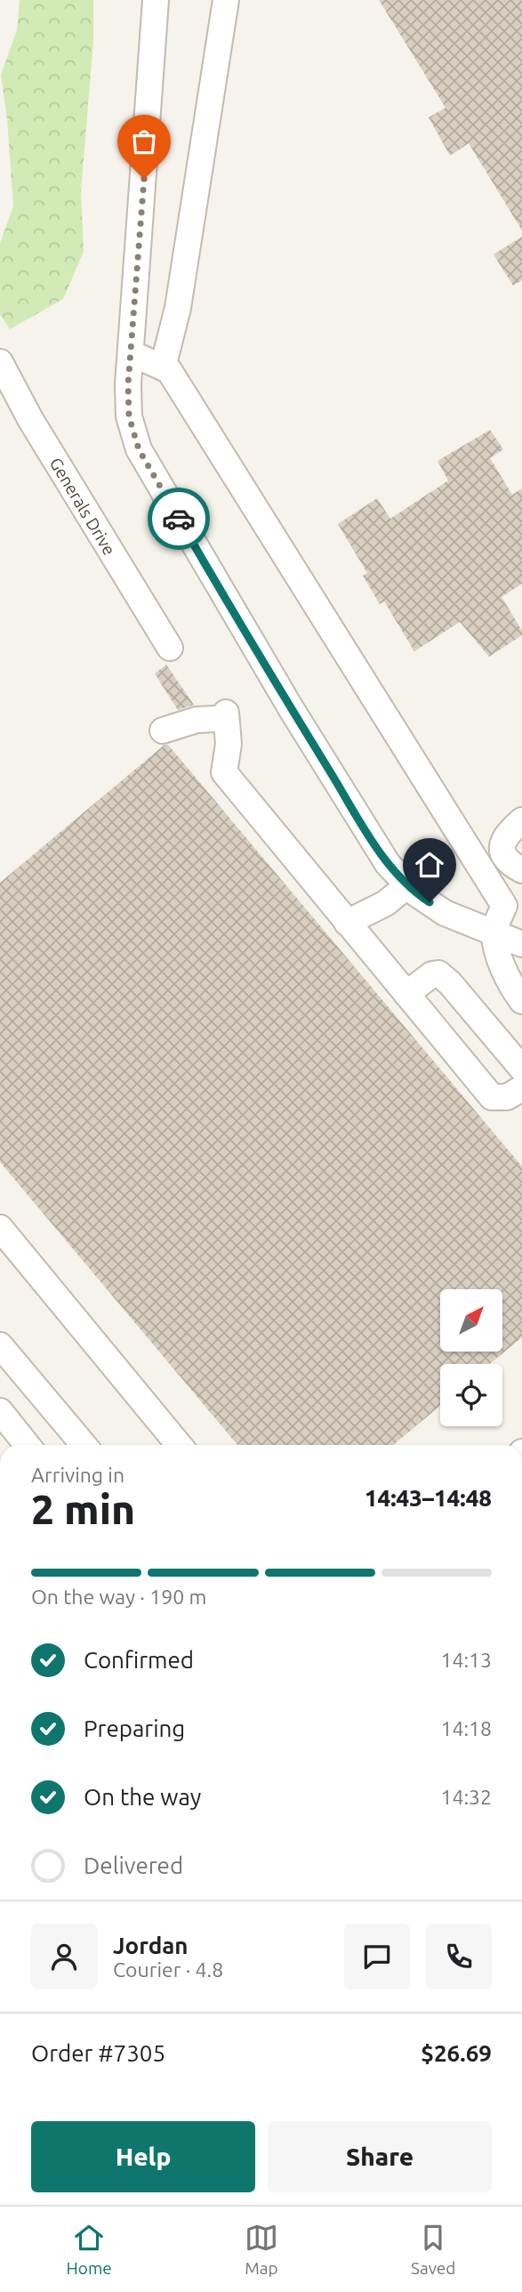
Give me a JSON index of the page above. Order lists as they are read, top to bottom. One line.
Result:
{"streets":{"street":["Generals Drive"]},"north":"top right","page":{"heading":["2 min","Arriving in","14:43–14:48"],"panel":["Jordan","Courier · 4.8","Order #7305","$26.69"],"bar":"On the way · 190 m","list":[["Confirmed","14:13"],["Preparing","14:18"],["On the way","14:32"],"Delivered"],"buttons":["Help","Share"],"tabs":["Home","Map","Saved"]}}
